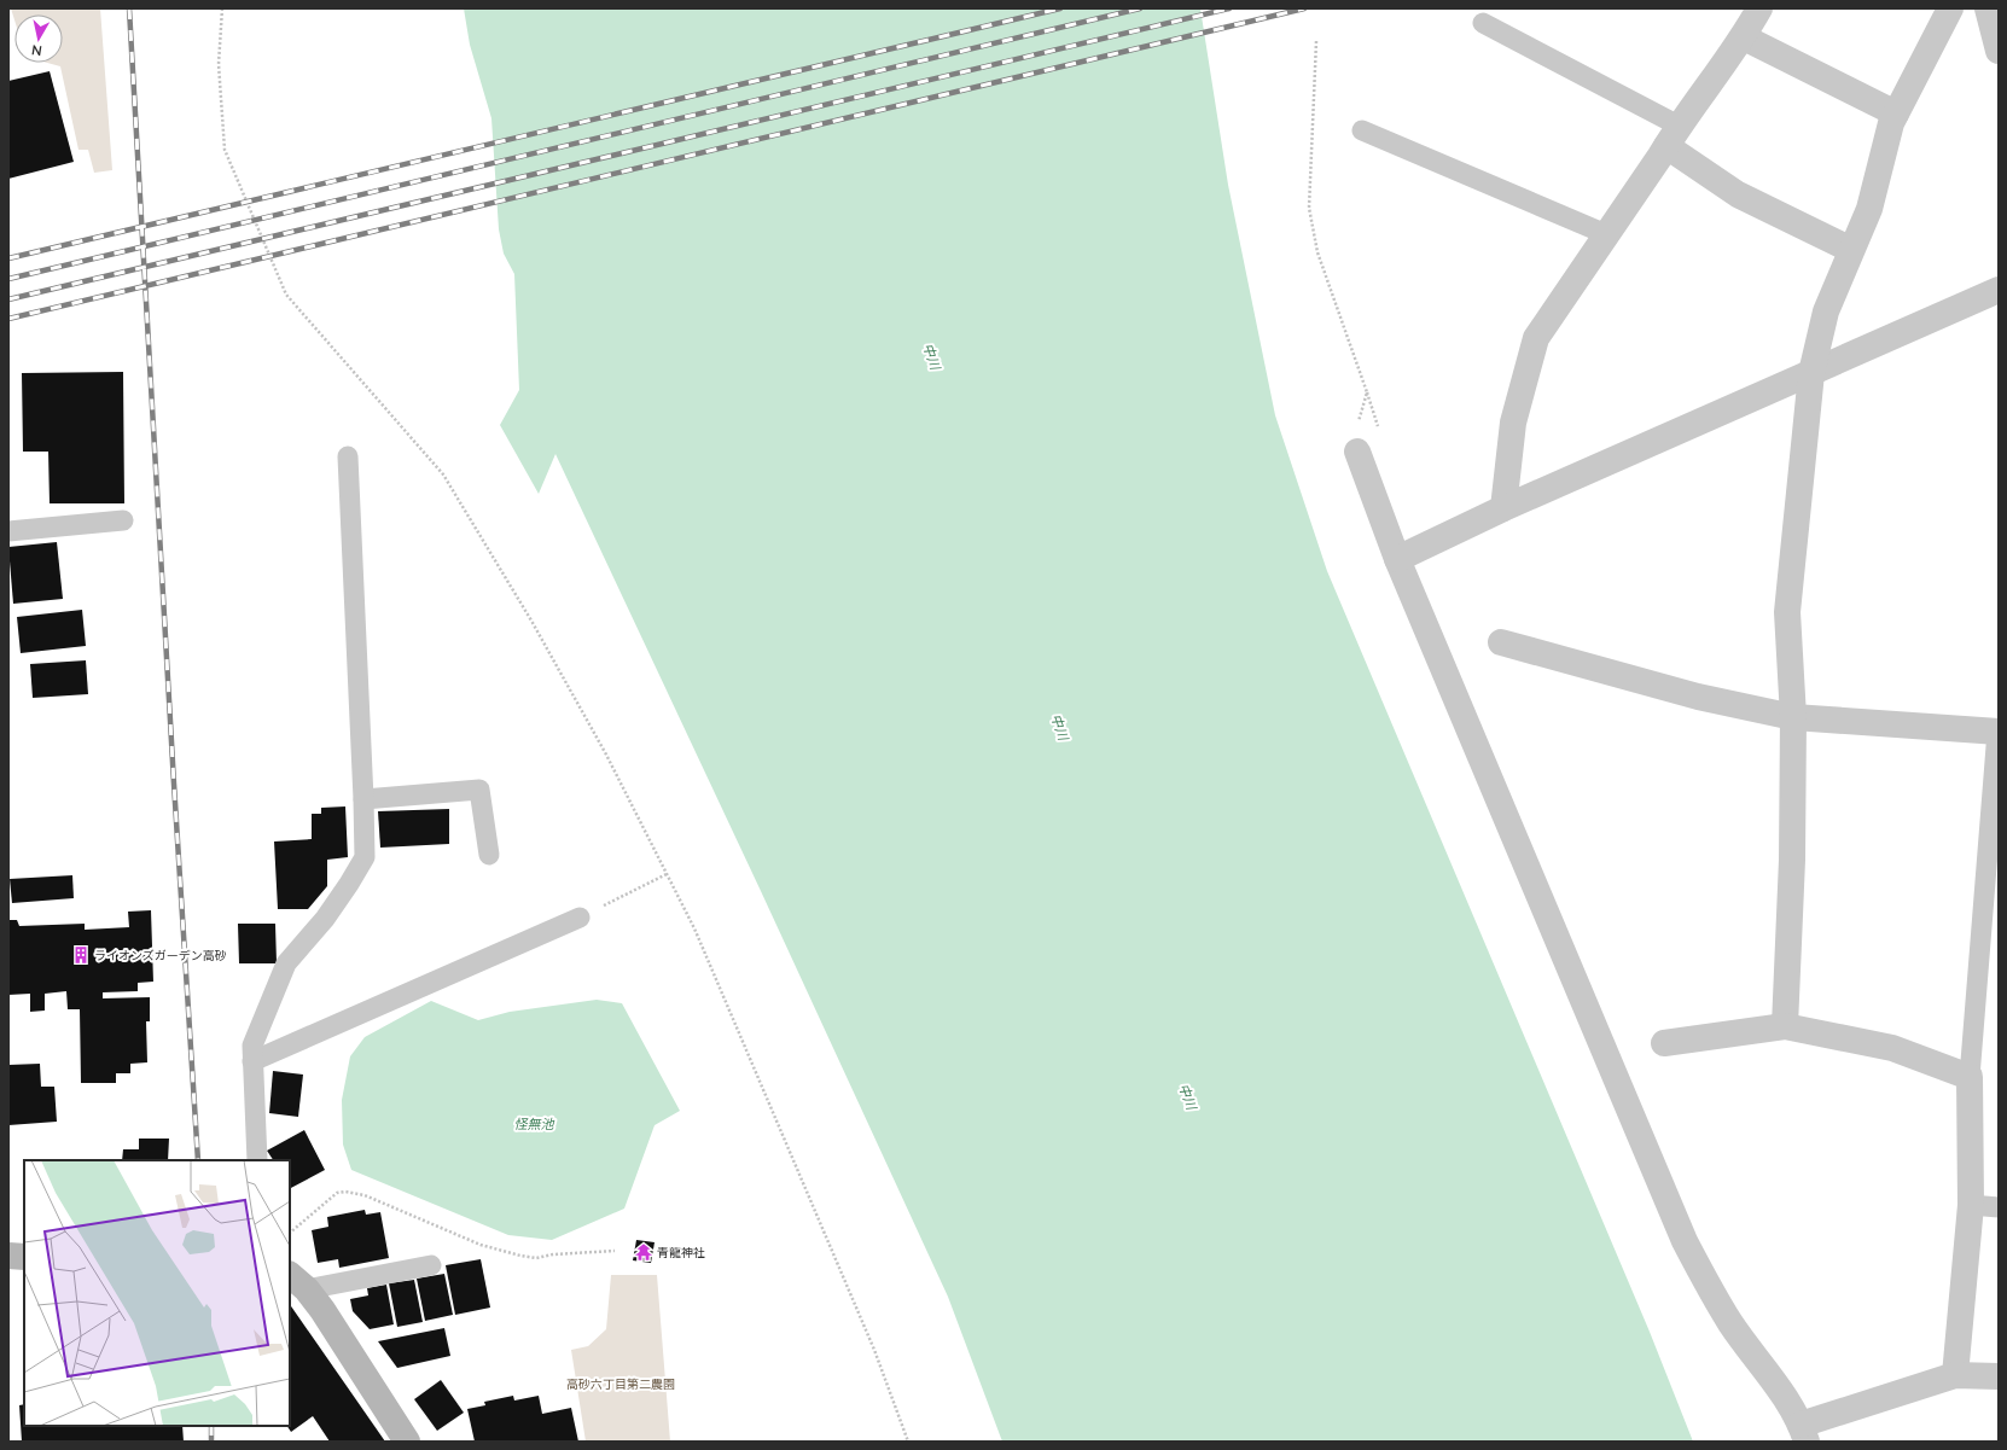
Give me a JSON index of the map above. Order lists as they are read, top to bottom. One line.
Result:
{"water":["中川","怪無池"],"parks":["高砂六丁目第二農園"],"places":{"building":["ライオンズガーデン高砂"],"temple":["青龍神社"]},"north":"bottom"}
